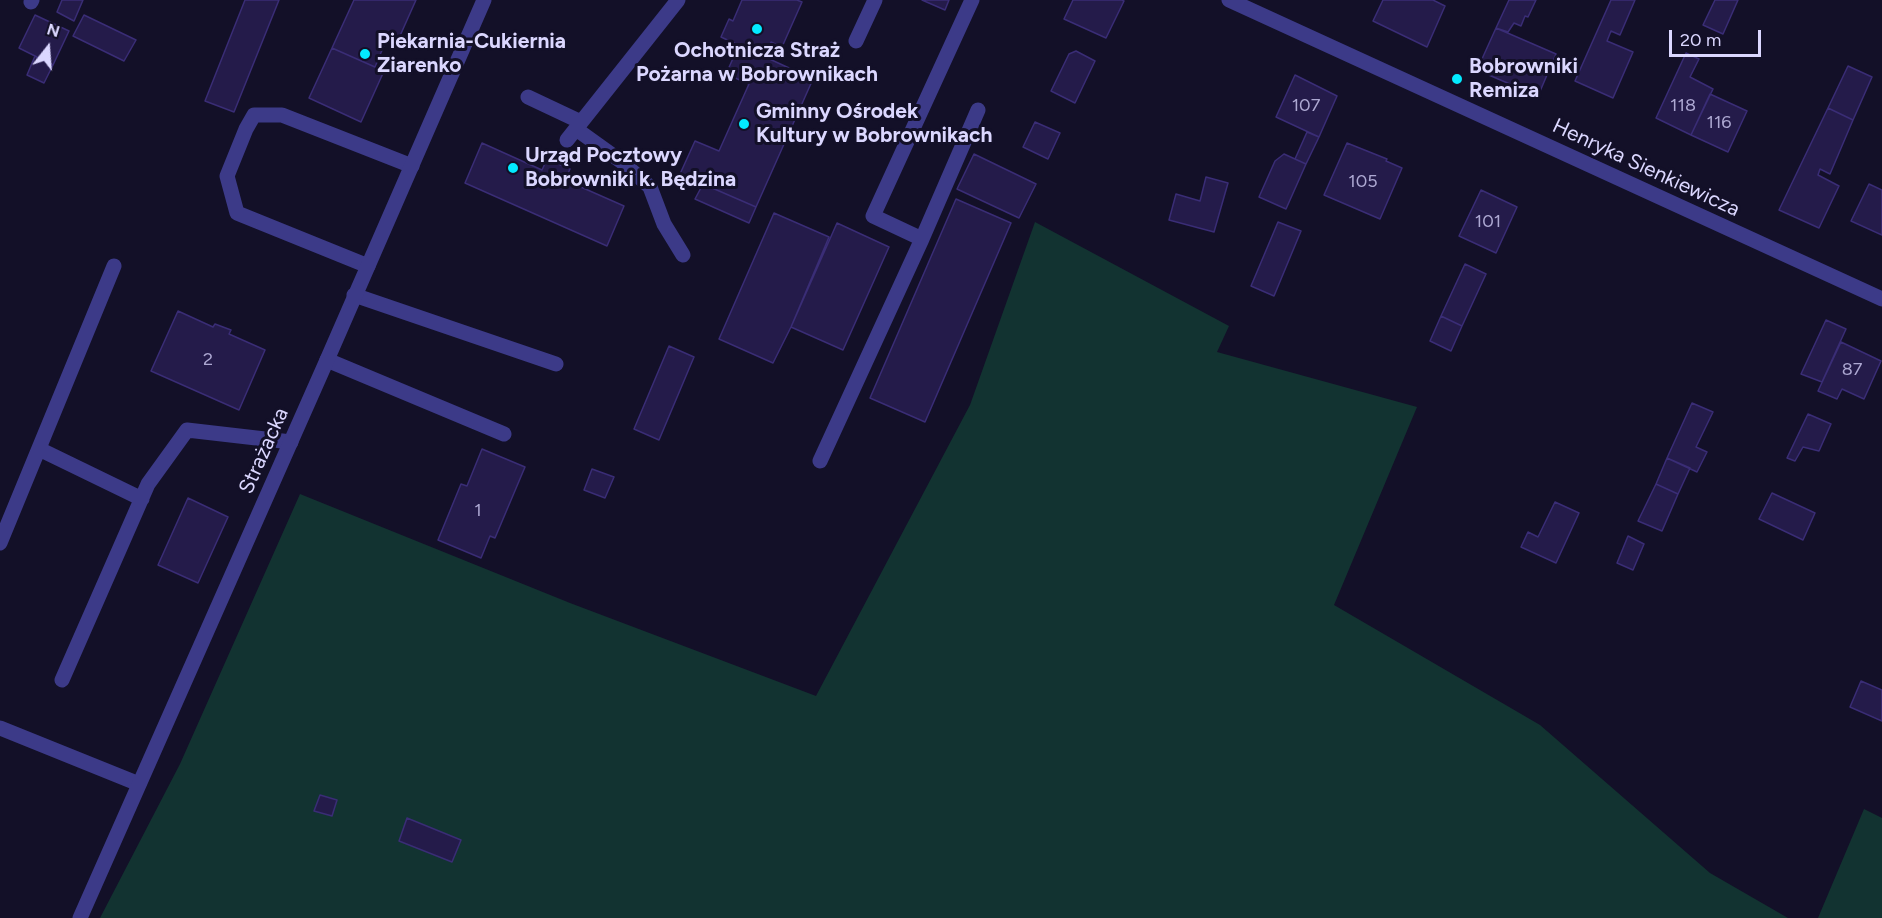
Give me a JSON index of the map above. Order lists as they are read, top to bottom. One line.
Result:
{"streets":{"street":["Henryka Sienkiewicza","Strażacka"]},"places":["Ochotnicza Straż Pożarna w Bobrownikach","Piekarnia-Cukiernia Ziarenko","Bobrowniki Remiza","Gminny Ośrodek Kultury w Bobrownikach","Urząd Pocztowy Bobrowniki k. Będzina"],"house_numbers":["107","118","116","105","101","2","87","1"],"scale_bar":"20 m","north":"top"}
